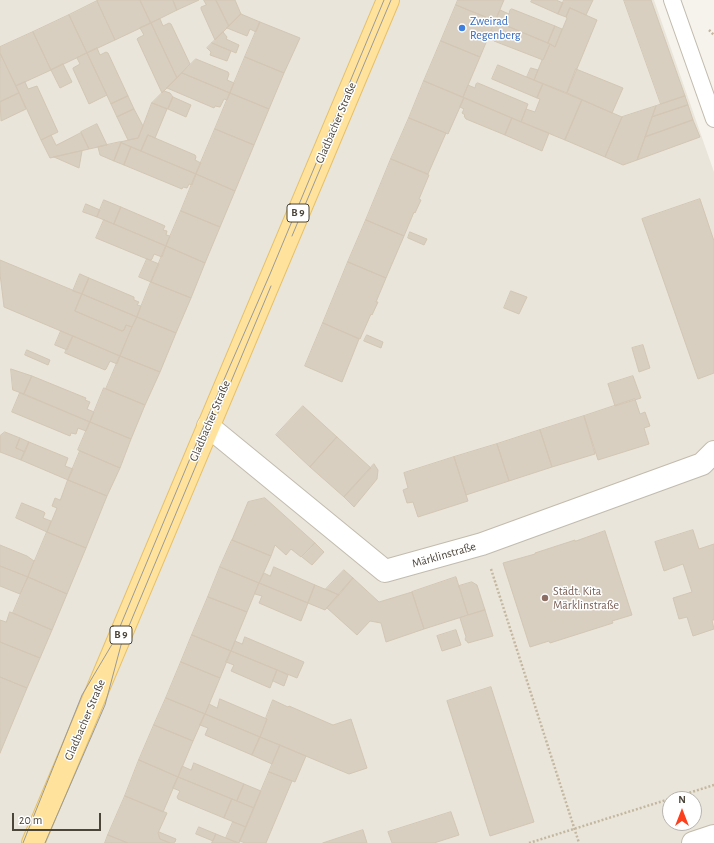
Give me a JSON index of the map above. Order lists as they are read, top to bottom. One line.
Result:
{"streets":{"main road":["Gladbacher Straße","B 9"],"street":["Märklinstraße"]},"crossings":[["Gladbacher Straße","Märklinstraße"]],"places":["Zweirad Regenberg","Städt. Kita Märklinstraße"],"scale_bar":"20 m","north":"top"}
